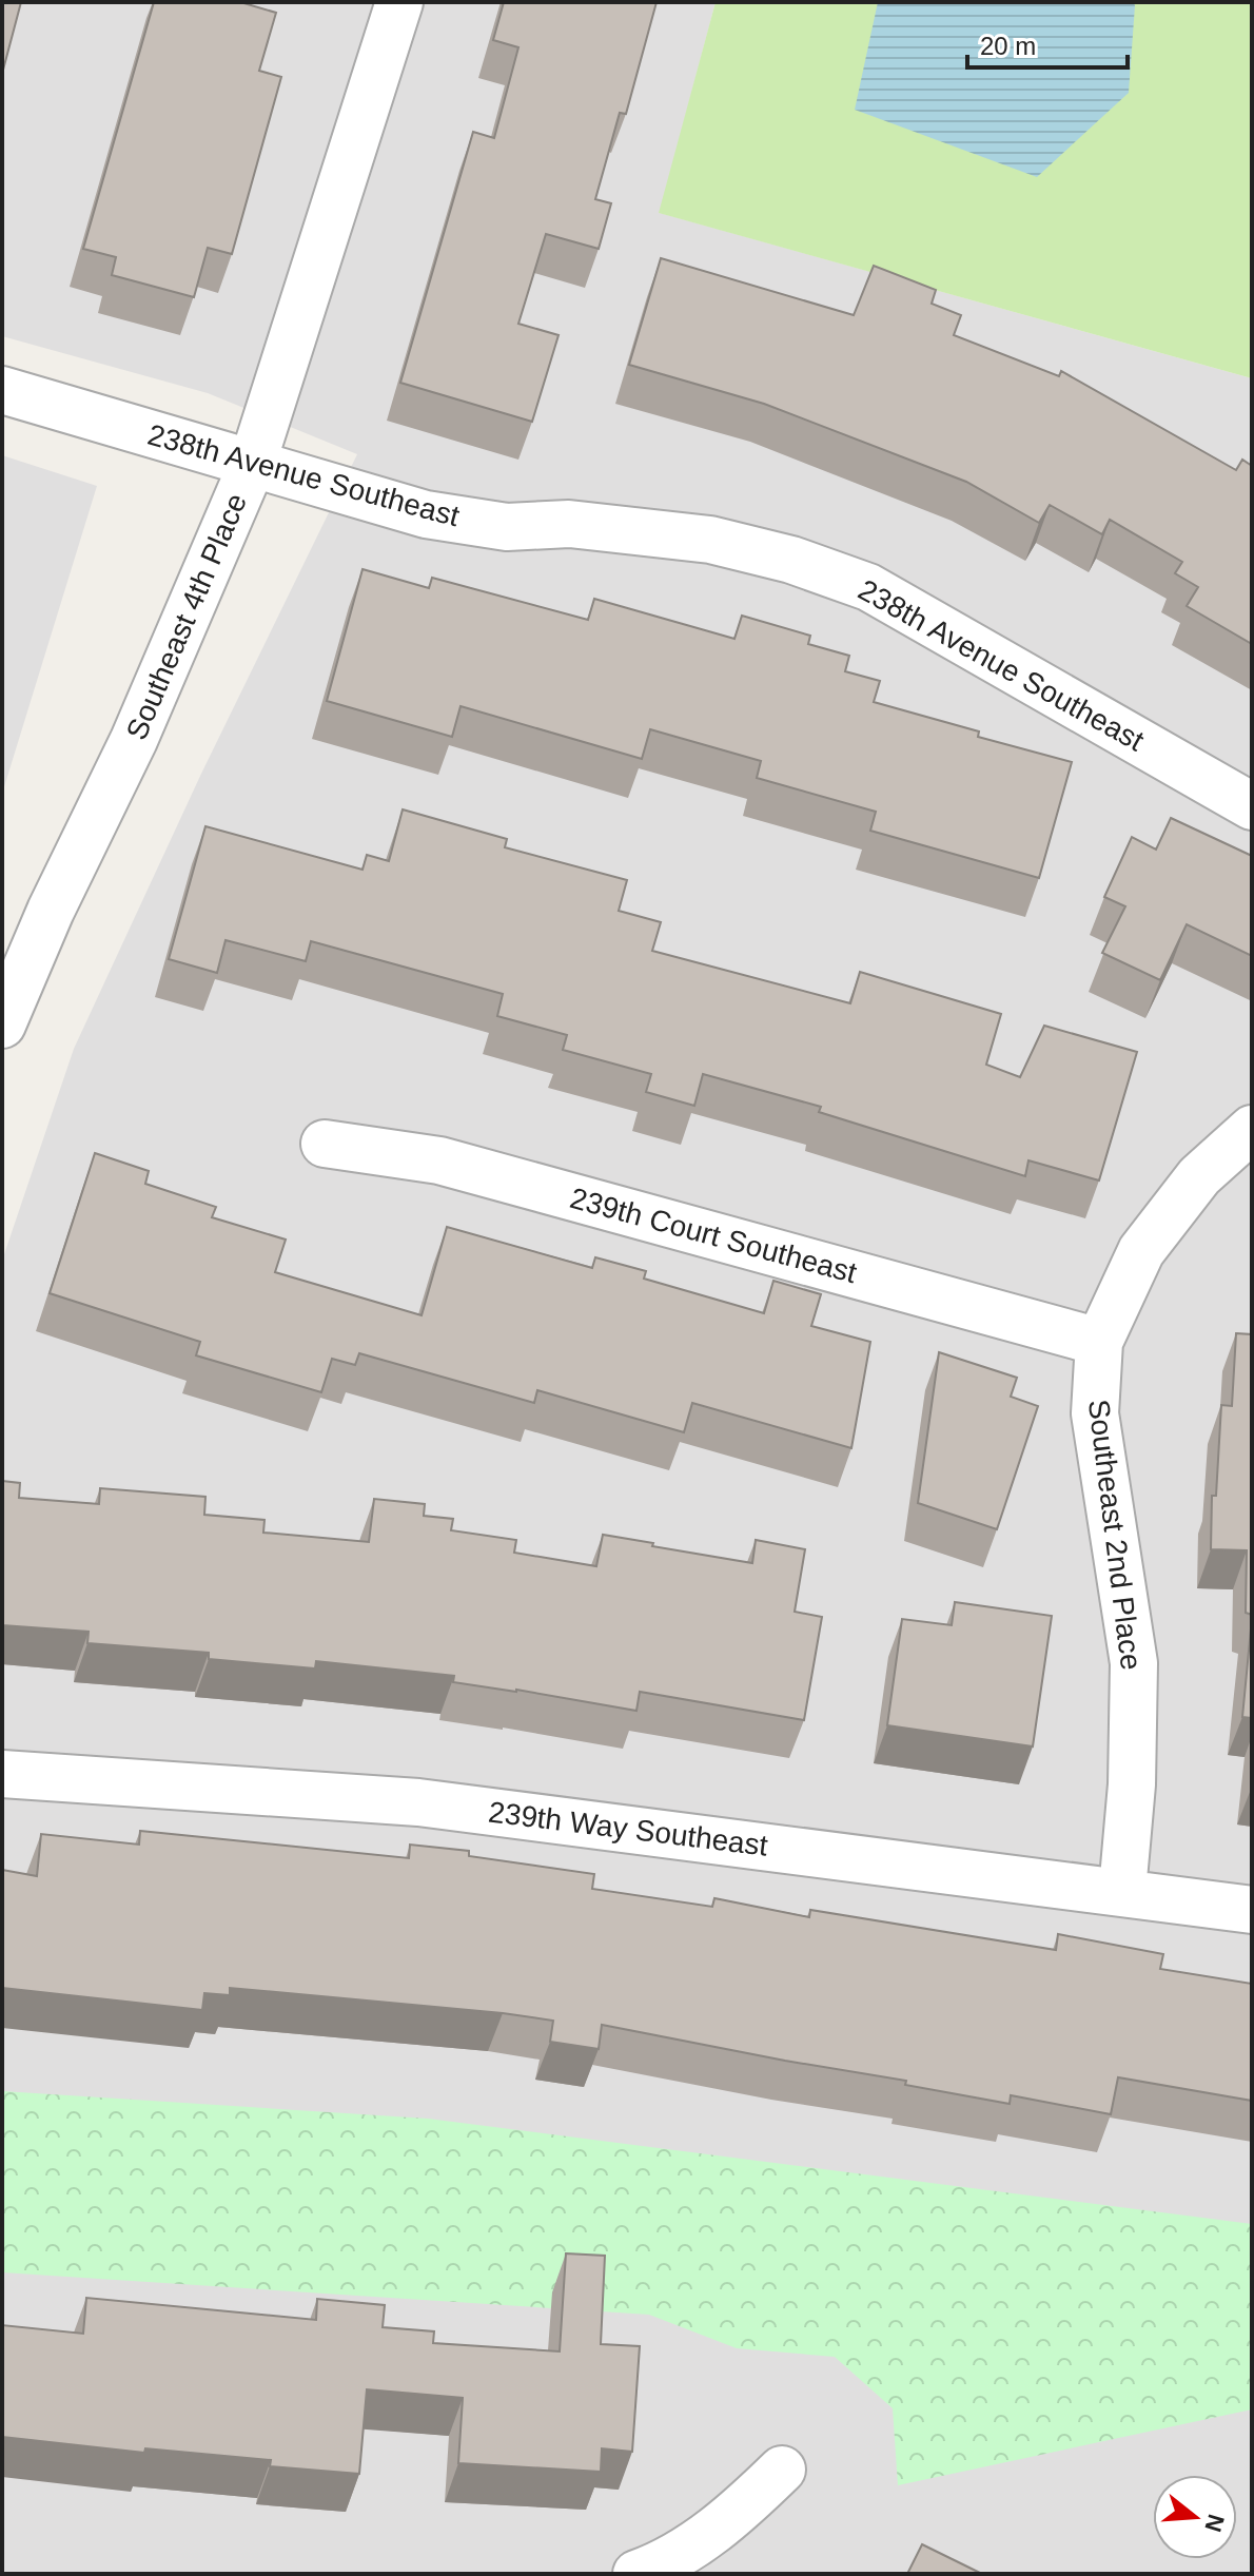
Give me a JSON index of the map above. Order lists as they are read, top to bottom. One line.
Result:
{"streets":{"street":["238th Avenue Southeast","Southeast 4th Place","239th Court Southeast","Southeast 2nd Place","239th Way Southeast"]},"crossings":[["238th Avenue Southeast","Southeast 4th Place"],["239th Court Southeast","Southeast 2nd Place"],["Southeast 2nd Place","239th Way Southeast"]],"scale_bar":"20 m","north":"right"}
